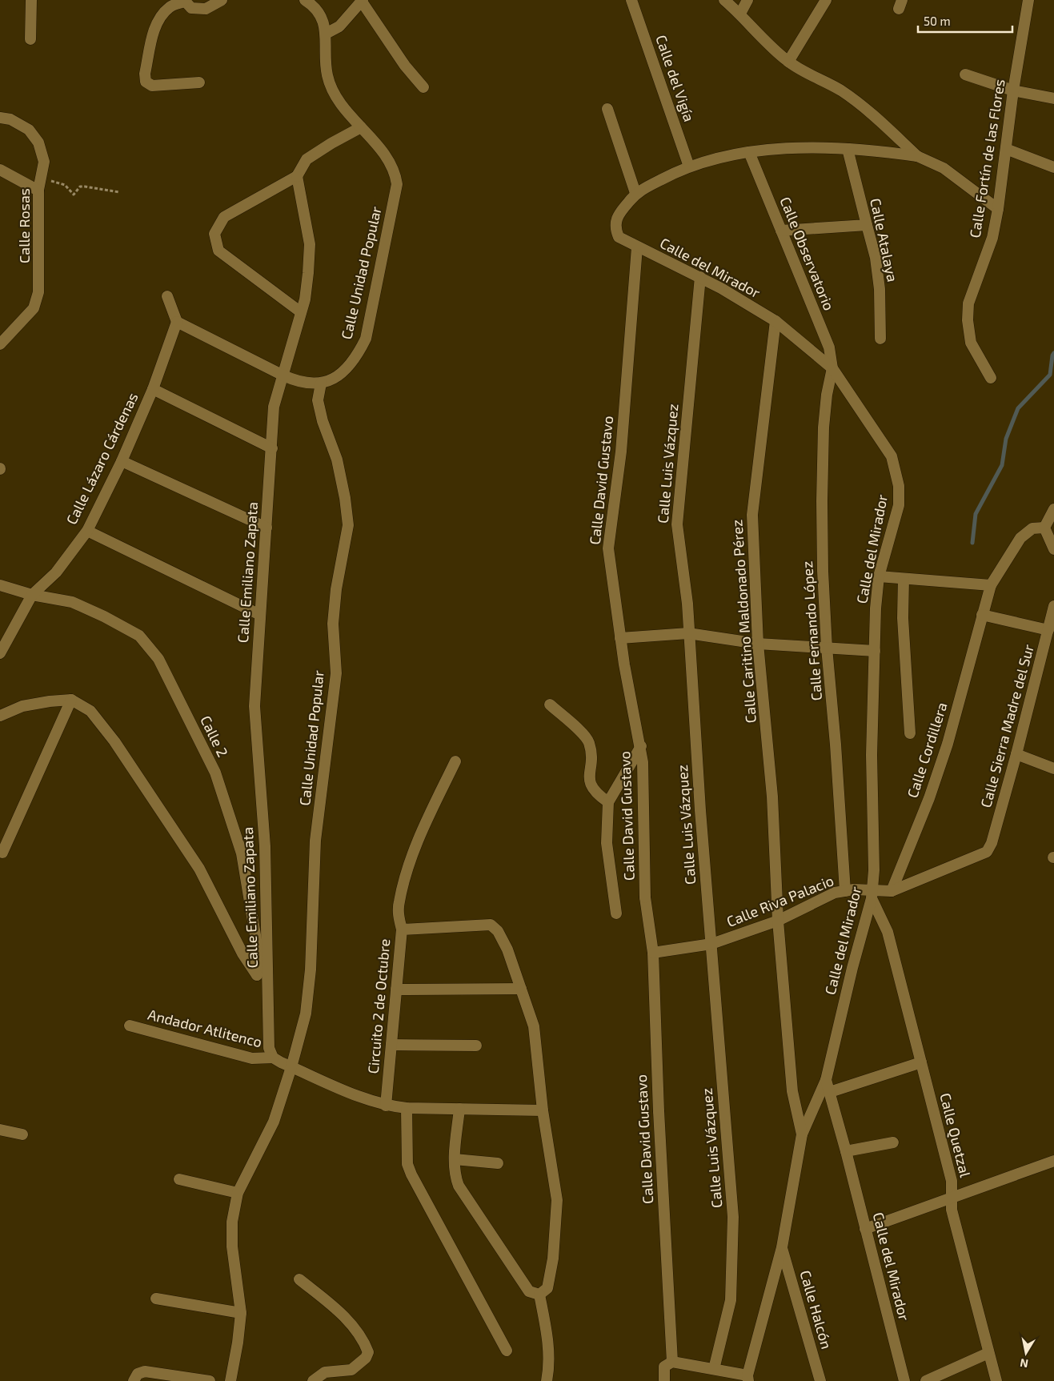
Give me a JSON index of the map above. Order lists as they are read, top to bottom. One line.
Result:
{"streets":{"street":["Calle del Vigía","Calle Fortín de las Flores","Calle Rosas","Calle Atalaya","Calle Observatorio","Calle del Mirador","Calle Unidad Popular","Calle Lázaro Cárdenas","Calle Luis Vázquez","Calle David Gustavo","Calle Emiliano Zapata","Calle Caritino Maldonado Pérez","Calle Fernando López","Calle Sierra Madre del Sur","Calle 2","Calle Cordillera","Calle Riva Palacio","Circuito 2 de Octubre","Andador Atlitenco","Calle Quetzal","Calle Halcón"]},"crossings":[["Calle del Vigía","Calle del Mirador"],["Calle Fortín de las Flores","Calle del Mirador"],["Calle Atalaya","Calle del Mirador"],["Calle Observatorio","Calle del Mirador"],["Calle Observatorio","Calle Fernando López"],["Calle del Mirador","Calle Luis Vázquez"],["Calle del Mirador","Calle David Gustavo"],["Calle del Mirador","Calle Caritino Maldonado Pérez"],["Calle del Mirador","Calle Fernando López"],["Calle del Mirador","Calle Riva Palacio"],["Calle del Mirador","Calle Quetzal"],["Calle Lázaro Cárdenas","Calle 2"],["Calle Luis Vázquez","Calle Riva Palacio"],["Calle David Gustavo","Calle Riva Palacio"],["Calle Emiliano Zapata","Andador Atlitenco"],["Calle Caritino Maldonado Pérez","Calle Riva Palacio"],["Calle Fernando López","Calle Riva Palacio"],["Calle Sierra Madre del Sur","Calle Cordillera"],["Calle Riva Palacio","Calle Quetzal"]],"scale_bar":"50 m","north":"bottom"}
